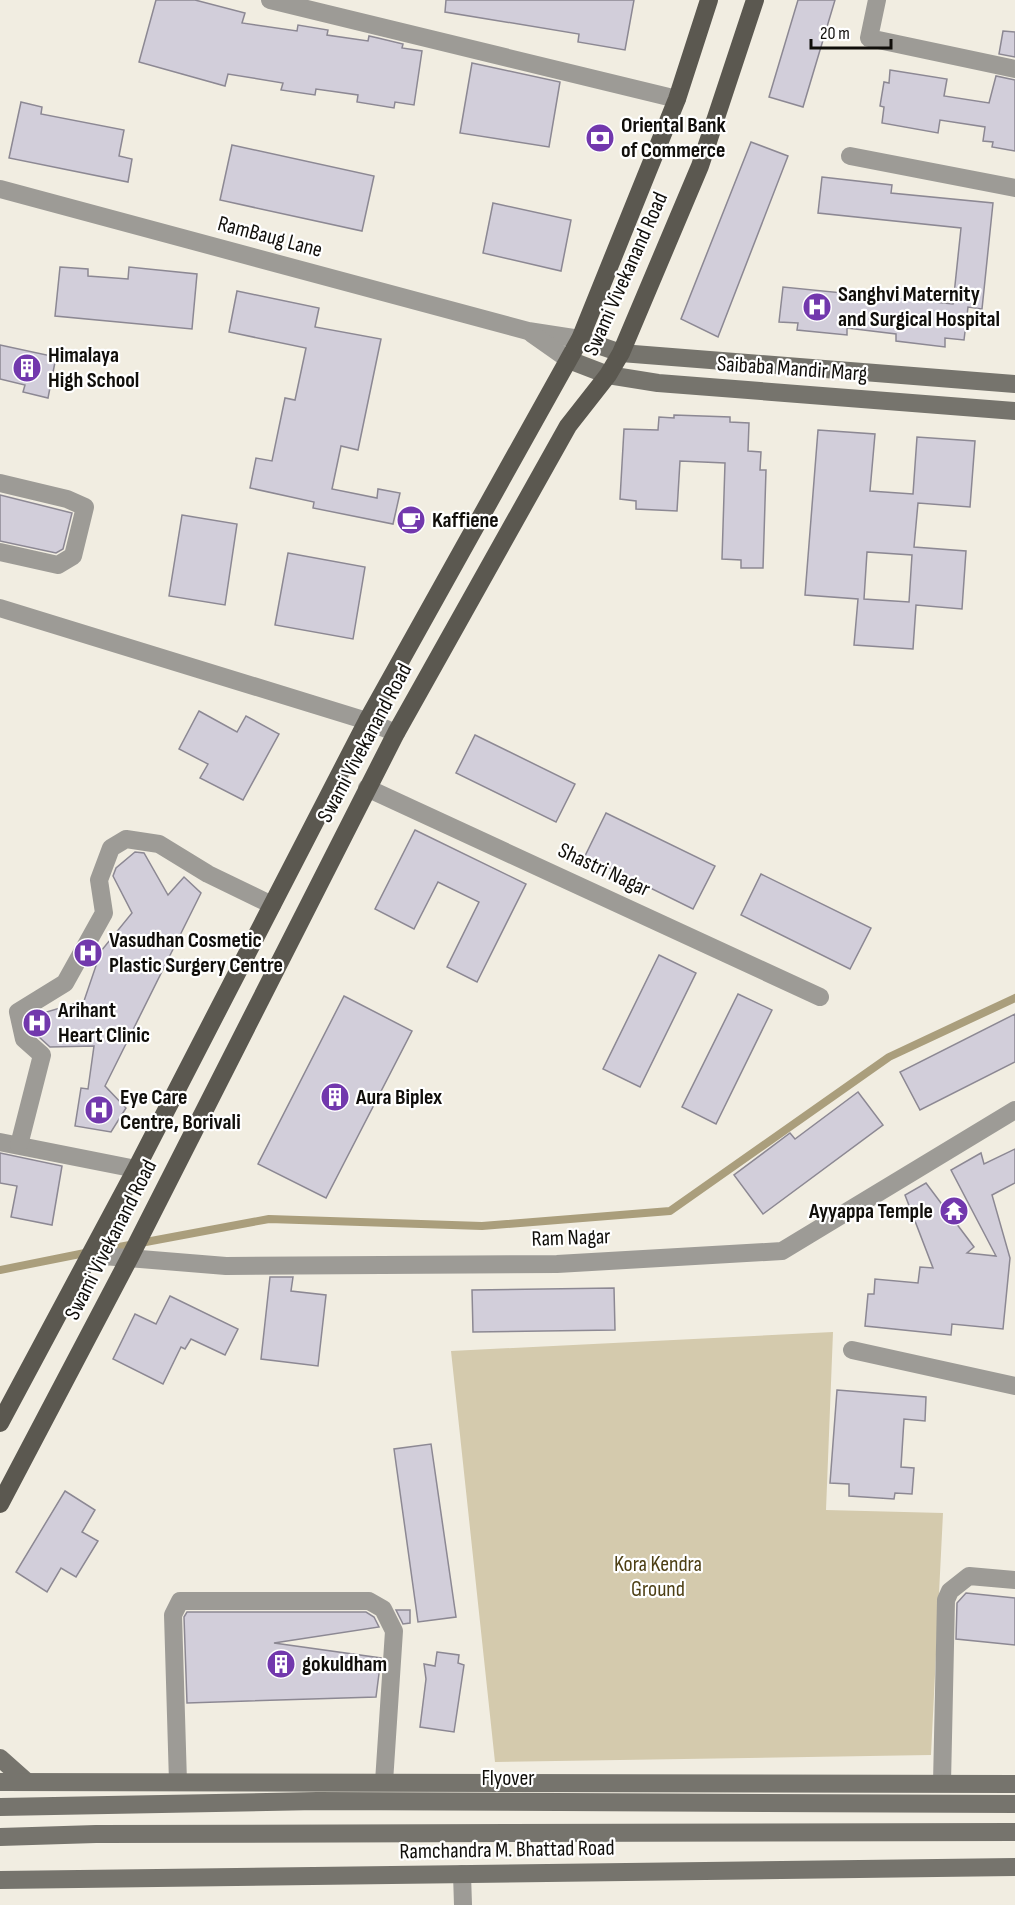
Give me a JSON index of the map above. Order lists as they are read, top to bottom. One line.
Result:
{"streets":{"main road":["Swami Vivekanand Road","Saibaba Mandir Marg","Flyover","Ramchandra M. Bhattad Road"],"street":["RamBaug Lane","Shastri Nagar","Ram Nagar"]},"crossings":[["Swami Vivekanand Road","Saibaba Mandir Marg"],["Swami Vivekanand Road","Shastri Nagar"],["Swami Vivekanand Road","Ram Nagar"]],"parks":["Kora Kendra Ground"],"places":{"bank":["Oriental Bank of Commerce"],"hospital":["Sanghvi Maternity and Surgical Hospital","Vasudhan Cosmetic Plastic Surgery Centre","Arihant Heart Clinic","Eye Care Centre, Borivali"],"building":["Himalaya High School","Aura Biplex","gokuldham"],"cafe":["Kaffiene"],"temple":["Ayyappa Temple"]},"scale_bar":"20 m"}
